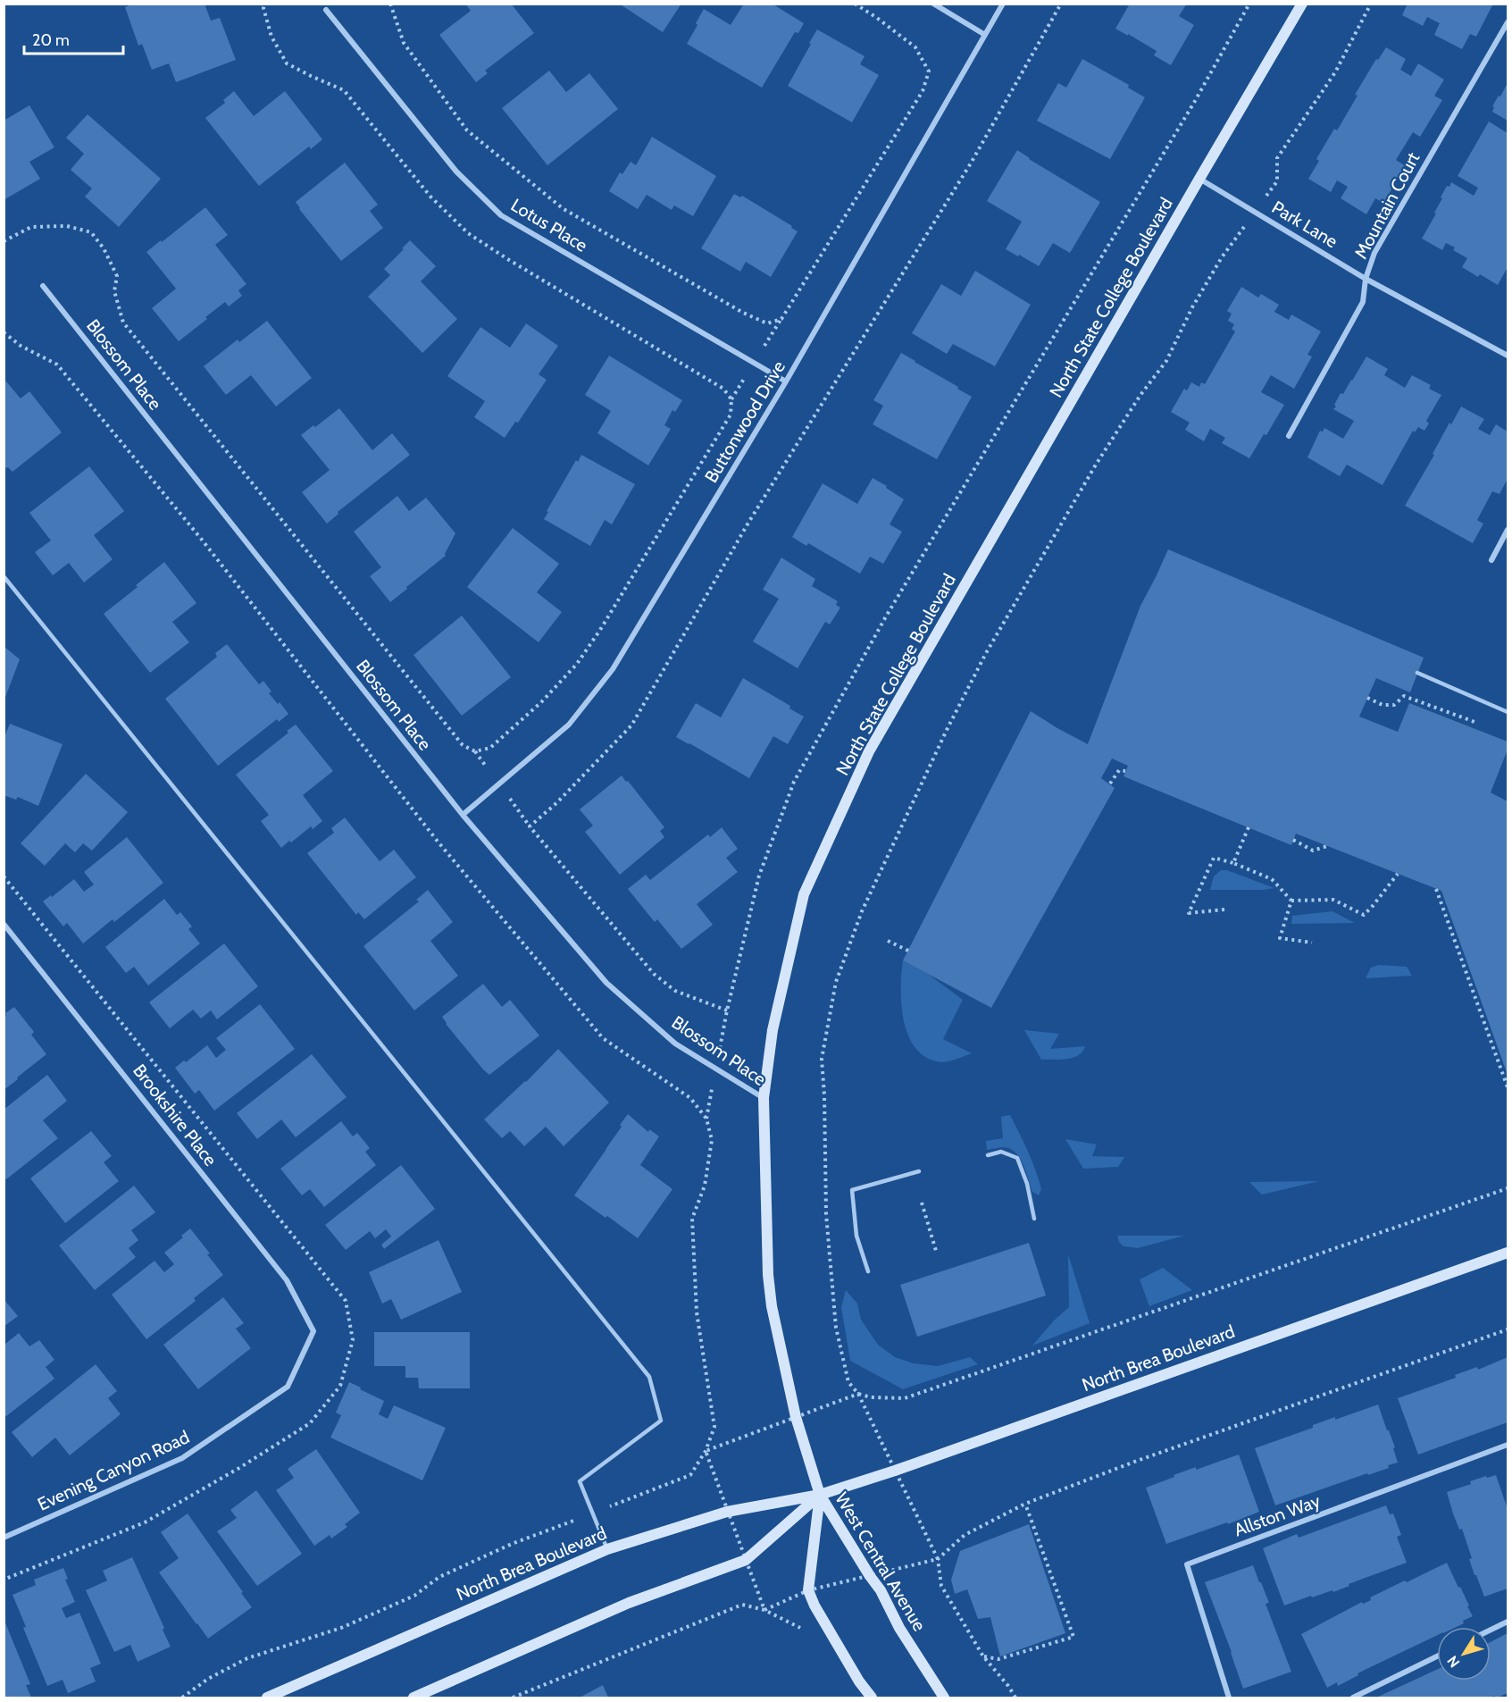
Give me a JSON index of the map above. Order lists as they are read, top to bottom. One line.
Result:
{"streets":{"main road":["North State College Boulevard","North Brea Boulevard","West Central Avenue"],"street":["Mountain Court","Park Lane","Lotus Place","Blossom Place","Buttonwood Drive","Brookshire Place","Evening Canyon Road","Allston Way"]},"crossings":[["Mountain Court","Park Lane"],["Park Lane","North State College Boulevard"],["Lotus Place","Buttonwood Drive"],["North State College Boulevard","Blossom Place"],["North State College Boulevard","North Brea Boulevard"],["North State College Boulevard","West Central Avenue"],["Blossom Place","Buttonwood Drive"],["Brookshire Place","Evening Canyon Road"],["North Brea Boulevard","West Central Avenue"]],"scale_bar":"20 m","north":"bottom left"}
